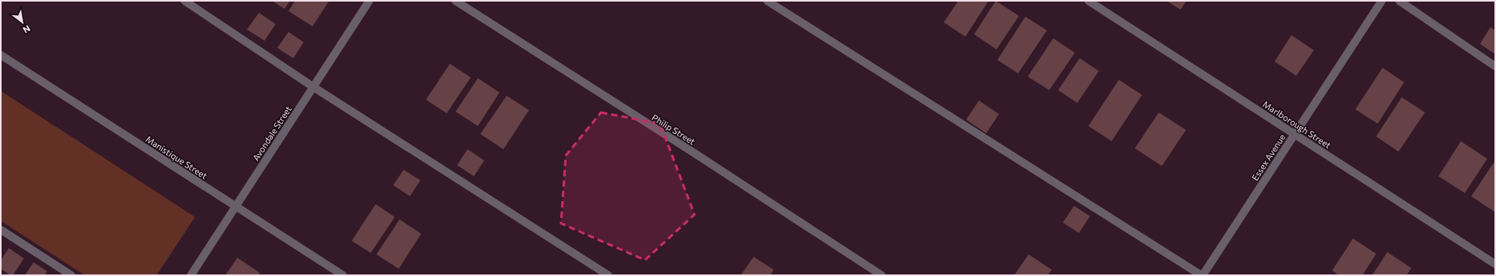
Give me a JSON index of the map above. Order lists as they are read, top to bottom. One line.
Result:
{"streets":{"street":["Marlborough Street","Philip Street","Avondale Street","Manistique Street","Essex Avenue"]},"crossings":[["Marlborough Street","Essex Avenue"],["Avondale Street","Manistique Street"]],"north":"bottom right"}
